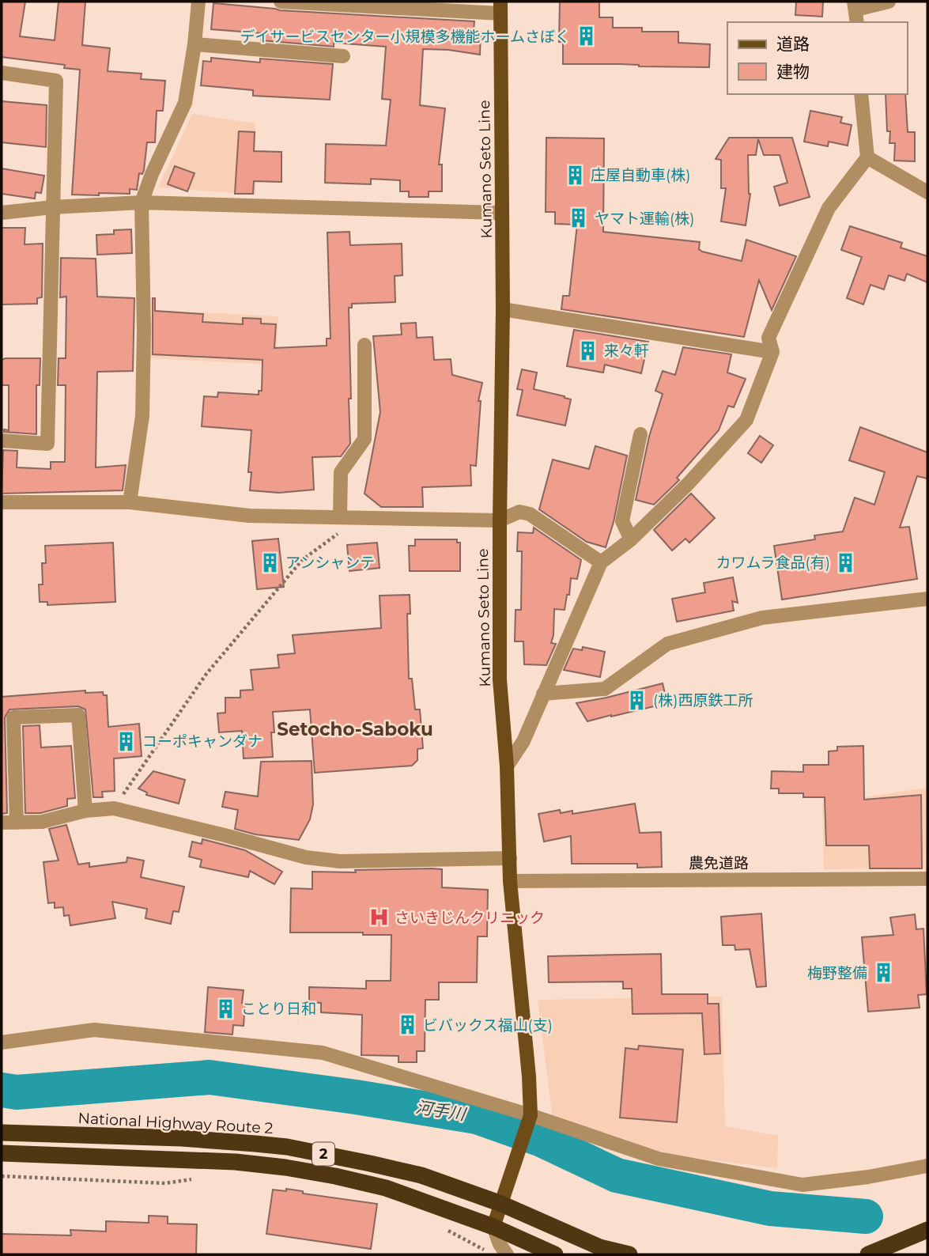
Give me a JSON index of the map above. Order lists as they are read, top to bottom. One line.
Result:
{"streets":{"highway":["National Highway Route 2","2"],"main road":["Kumano Seto Line"],"street":["農免道路"]},"crossings":[["Kumano Seto Line","農免道路"],["Kumano Seto Line","National Highway Route 2"],["Kumano Seto Line","2"]],"districts":["Setocho-Saboku"],"water":["河手川"],"places":{"building":["デイサービスセンター小規模多機能ホームさぼく","庄屋自動車(株)","ヤマト運輸(株)","来々軒","アンシャンテ","カワムラ食品(有)","(株)西原鉄工所","コーポキャンダナ","梅野整備","ことり日和","ビバックス福山(支)"],"hospital":["さいきじんクリニック"]},"legend":["道路","建物"]}
